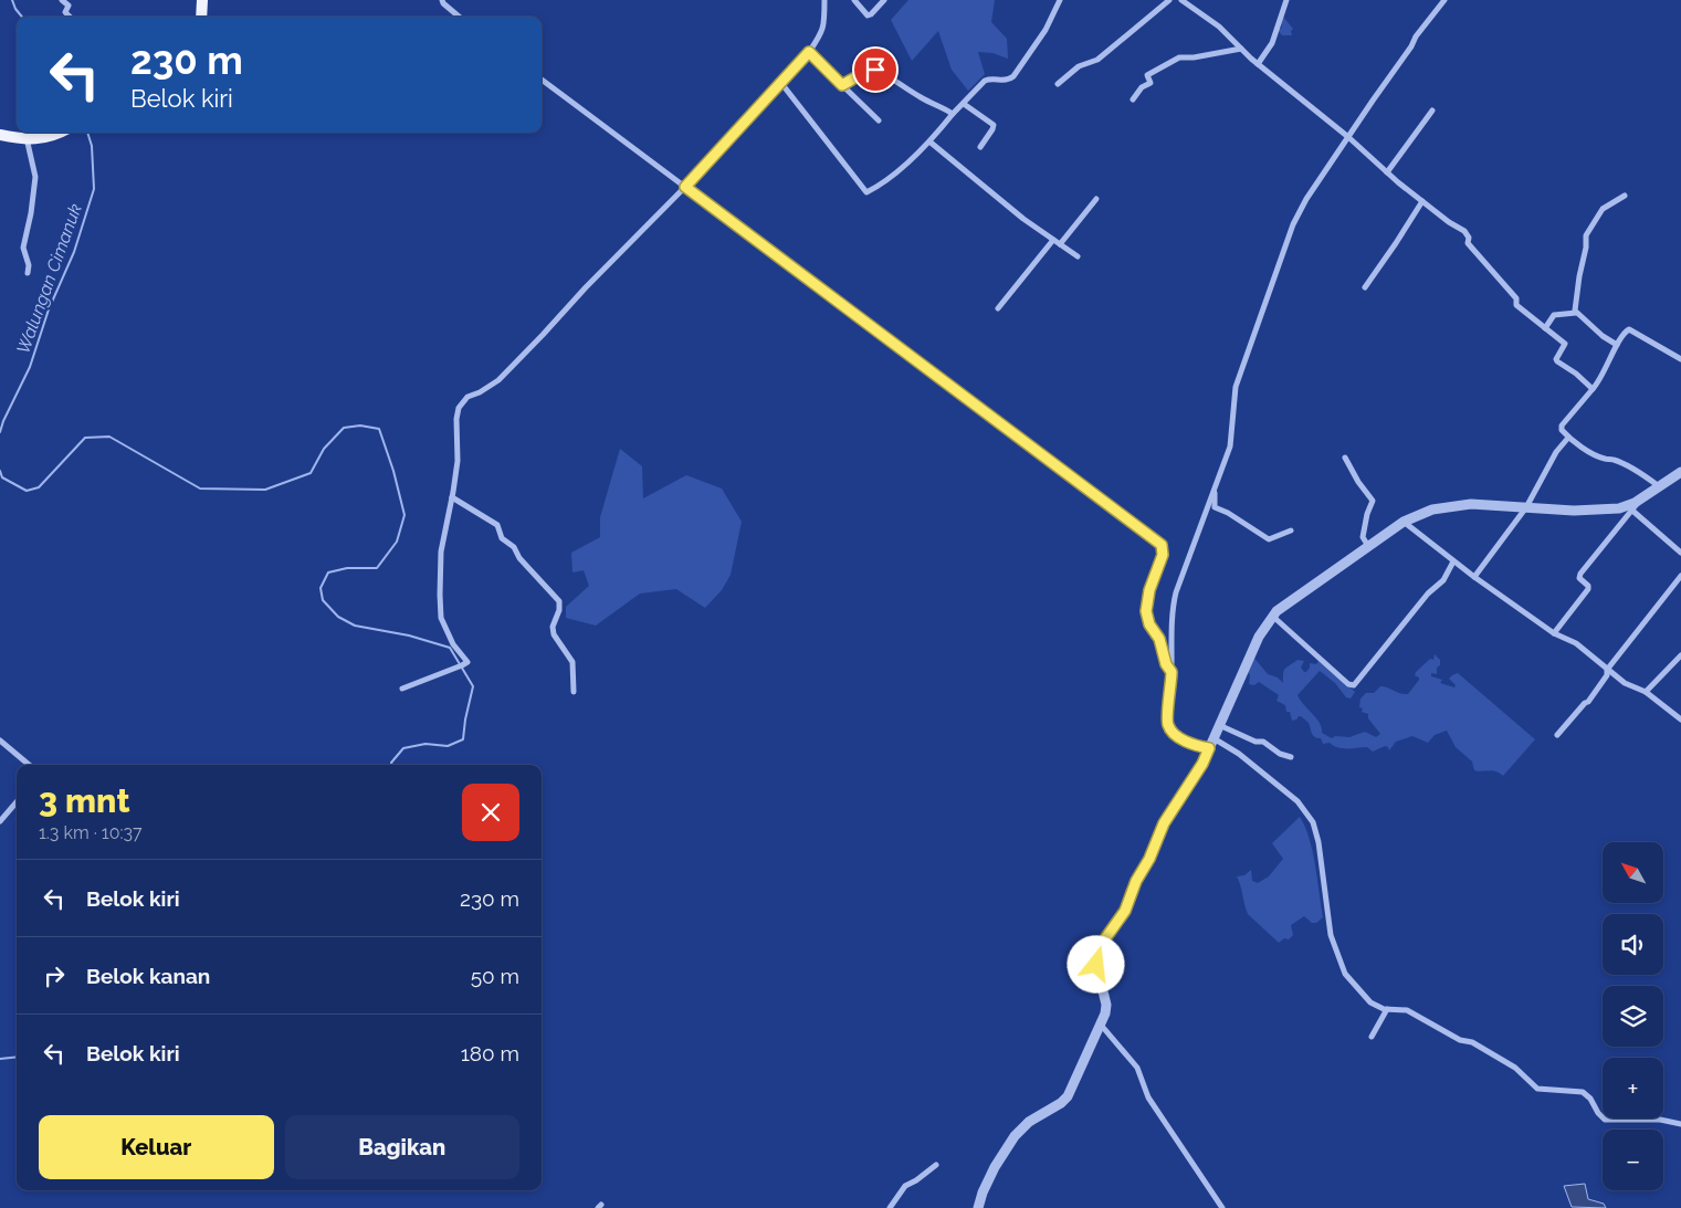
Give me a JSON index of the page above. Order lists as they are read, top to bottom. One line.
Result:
{"water":["Walungan Cimanuk"],"north":"top left","page":{"turn":["230 m","Belok kiri"],"heading":["3 mnt","1.3 km · 10:37"],"map_buttons":["+","−"],"list":[{"name":"Belok kiri","value":"230 m"},{"name":"Belok kanan","value":"50 m"},{"name":"Belok kiri","value":"180 m"}],"buttons":["Keluar","Bagikan"]}}
